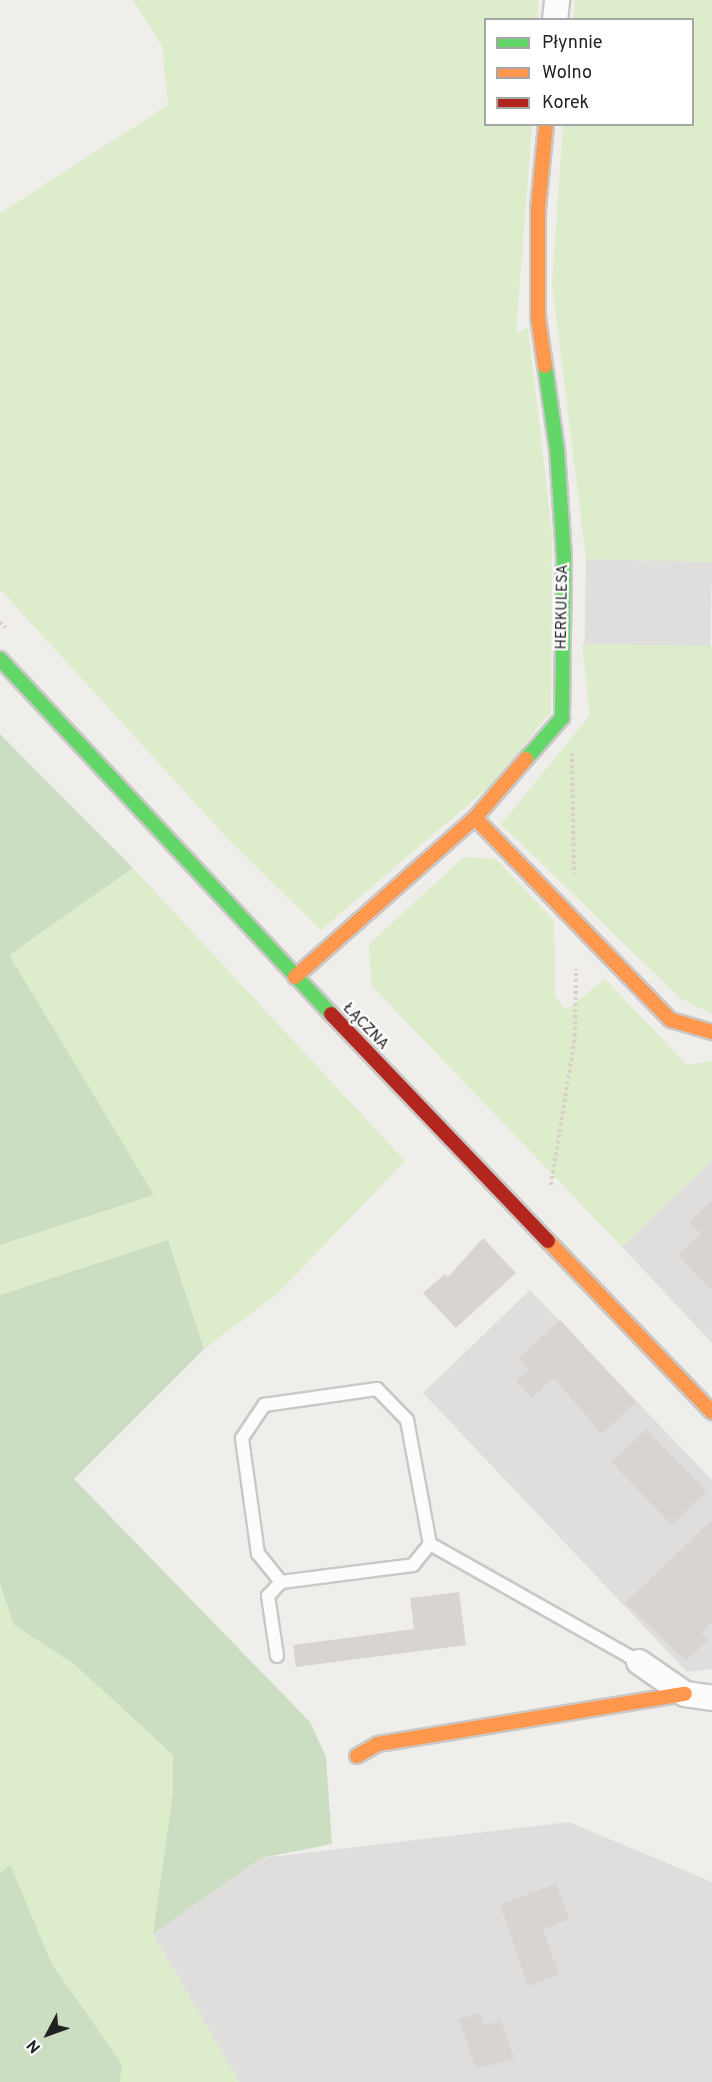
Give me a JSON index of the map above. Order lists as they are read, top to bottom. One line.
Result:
{"streets":{"street":["HERKULESA","ŁĄCZNA"]},"crossings":[["HERKULESA","ŁĄCZNA"]],"legend":["Płynnie","Wolno","Korek"],"north":"bottom left"}
